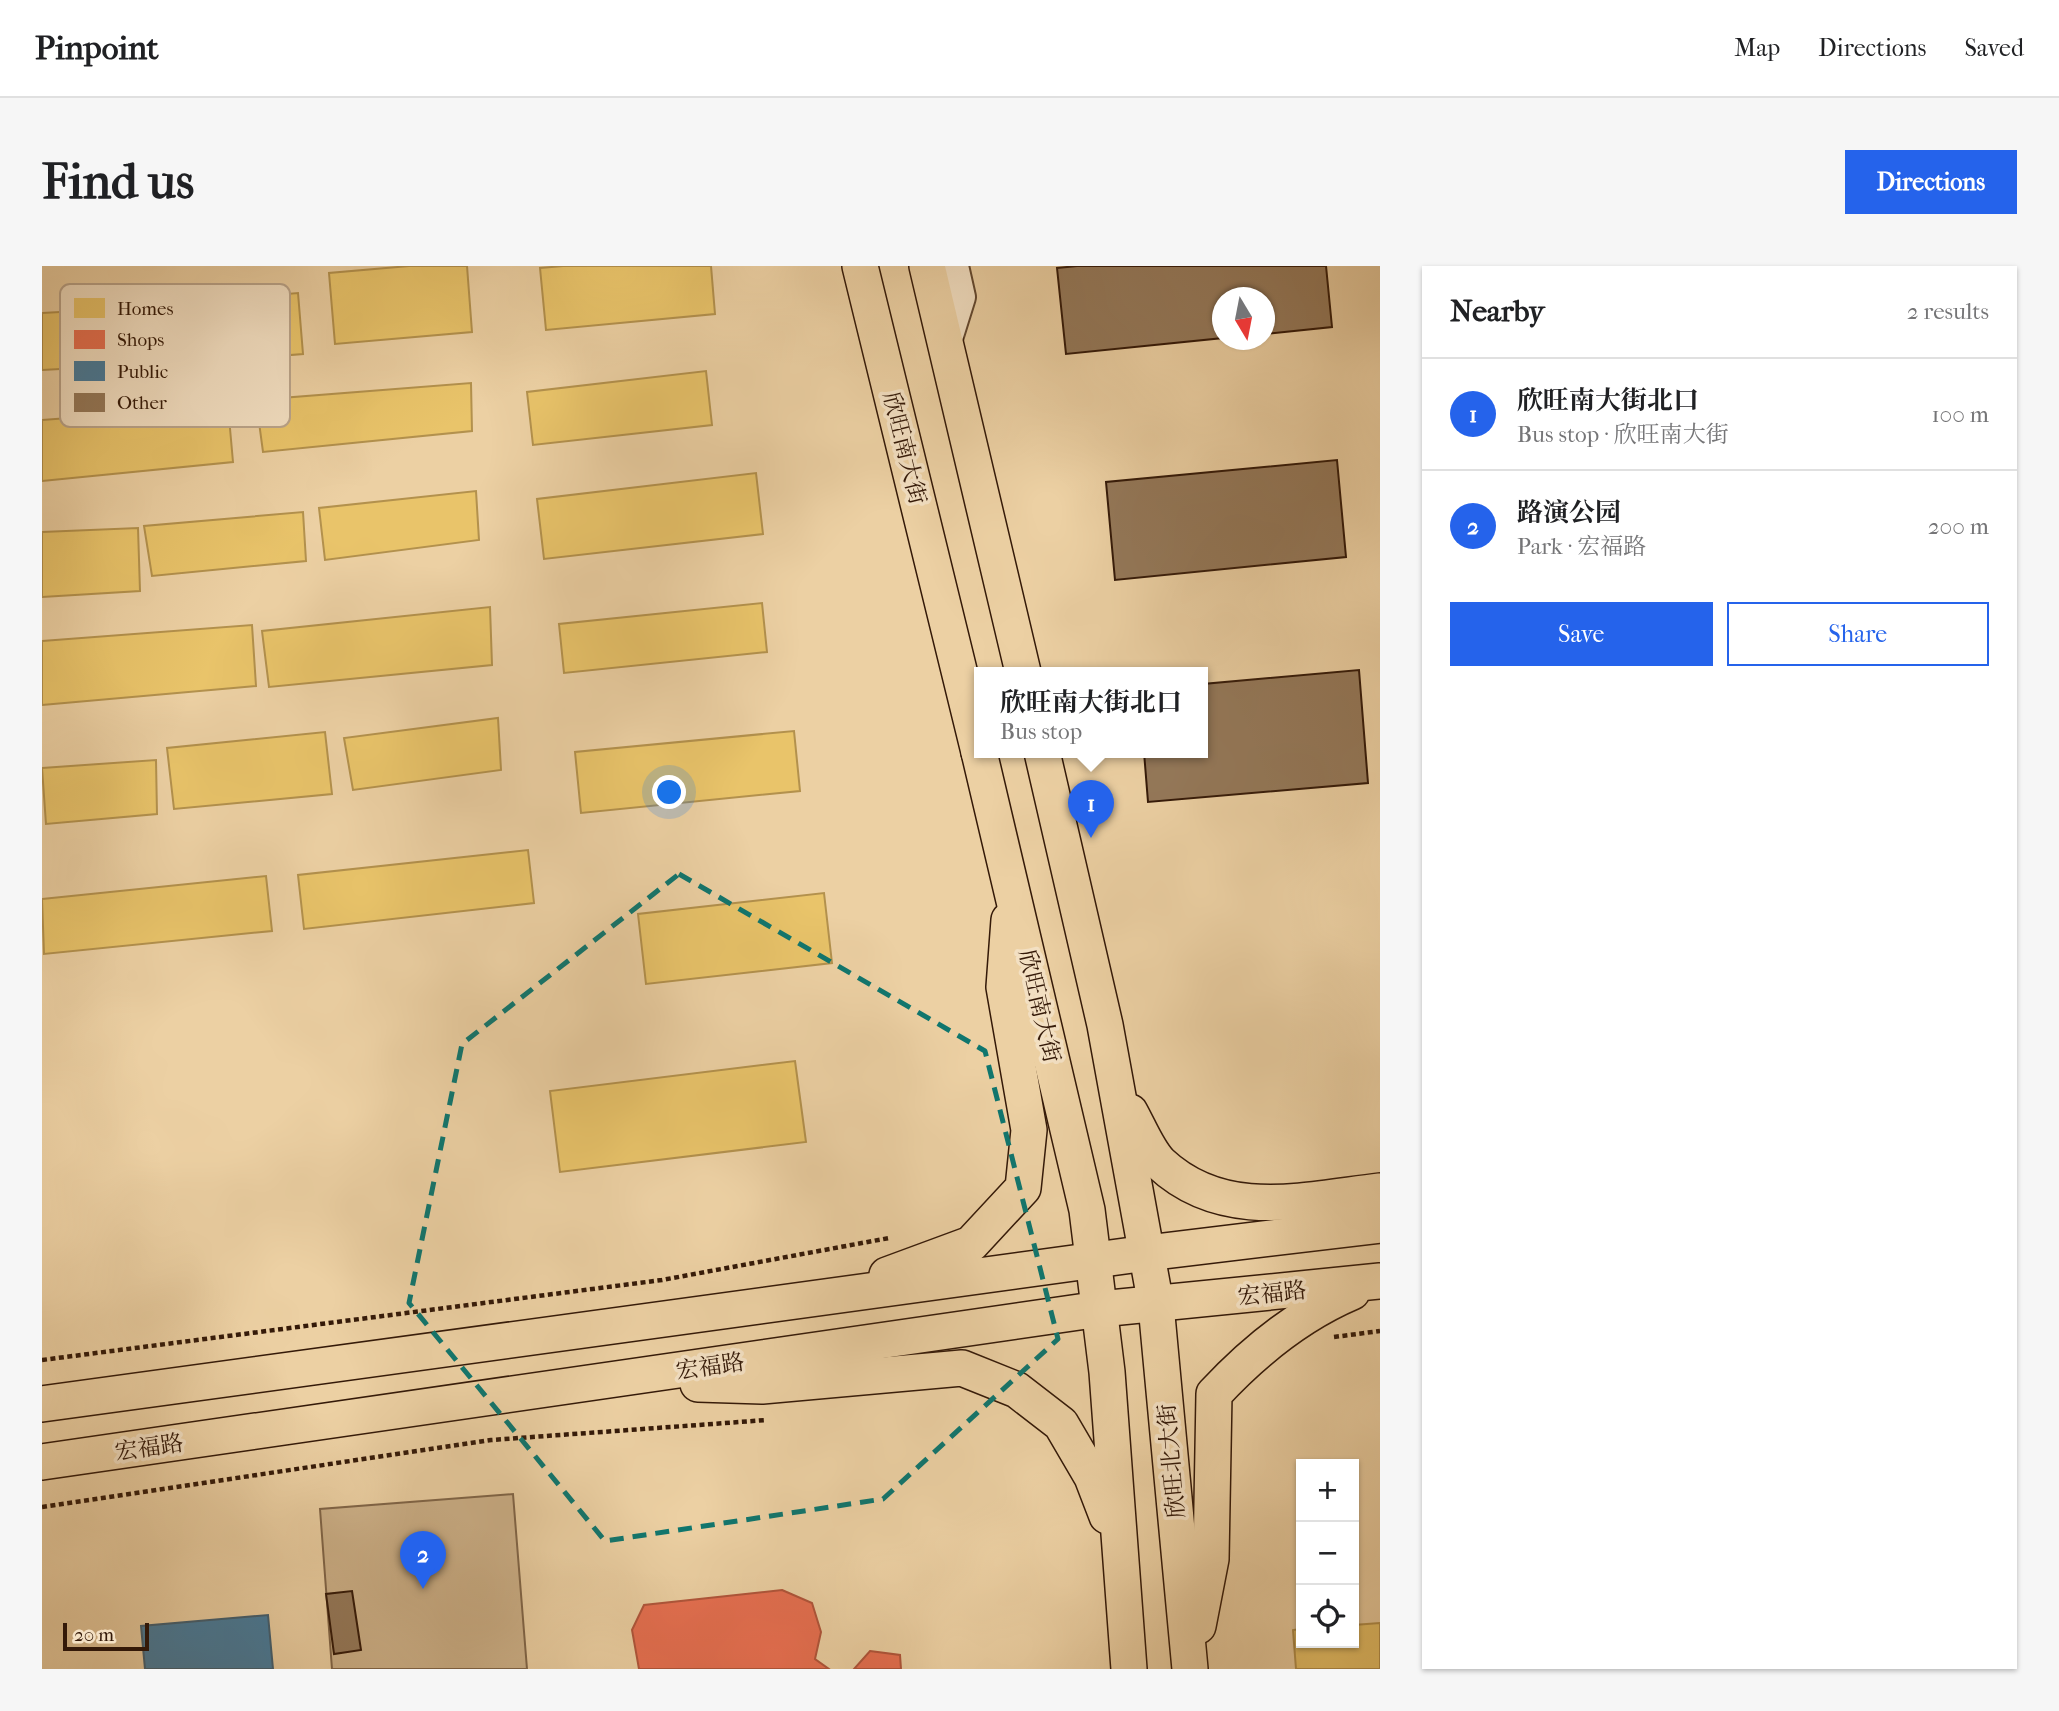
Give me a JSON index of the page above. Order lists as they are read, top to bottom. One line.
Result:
{"streets":{"main road":["欣旺南大街","宏福路","欣旺北大街"]},"crossings":[["宏福路","欣旺北大街"]],"legend":["Homes","Shops","Public","Other"],"scale_bar":"20 m","north":"bottom","page":{"header":"Pinpoint","nav":["Map","Directions","Saved"],"buttons":["Directions",["Save","Share"]],"title":"Find us","heading":["Nearby","2 results"],"list":[{"mark":"1","name":"欣旺南大街北口","note":"Bus stop · 欣旺南大街","value":"100 m"},{"mark":"2","name":"路演公园","note":"Park · 宏福路","value":"200 m"}],"popup":["欣旺南大街北口","Bus stop"],"pins":["1","2"],"map_buttons":["+","−"],"scale":"20 m"}}
